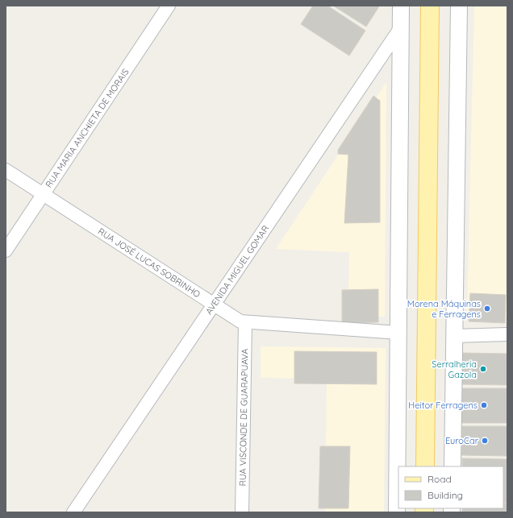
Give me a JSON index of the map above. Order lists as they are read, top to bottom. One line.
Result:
{"streets":{"street":["RUA MARIA ANCHIETA DE MORAIS","RUA JOSÉ LUCAS SOBRINHO","AVENIDA MIGUEL GOMAR","RUA VISCONDE DE GUARAPUAVA"]},"crossings":[["RUA MARIA ANCHIETA DE MORAIS","RUA JOSÉ LUCAS SOBRINHO"],["RUA JOSÉ LUCAS SOBRINHO","AVENIDA MIGUEL GOMAR"],["RUA JOSÉ LUCAS SOBRINHO","RUA VISCONDE DE GUARAPUAVA"]],"places":["Morena Máquinas e Ferragens","Serralheria Gazola","Heitor Ferragens","EuroCar"],"legend":["Road","Building"]}
